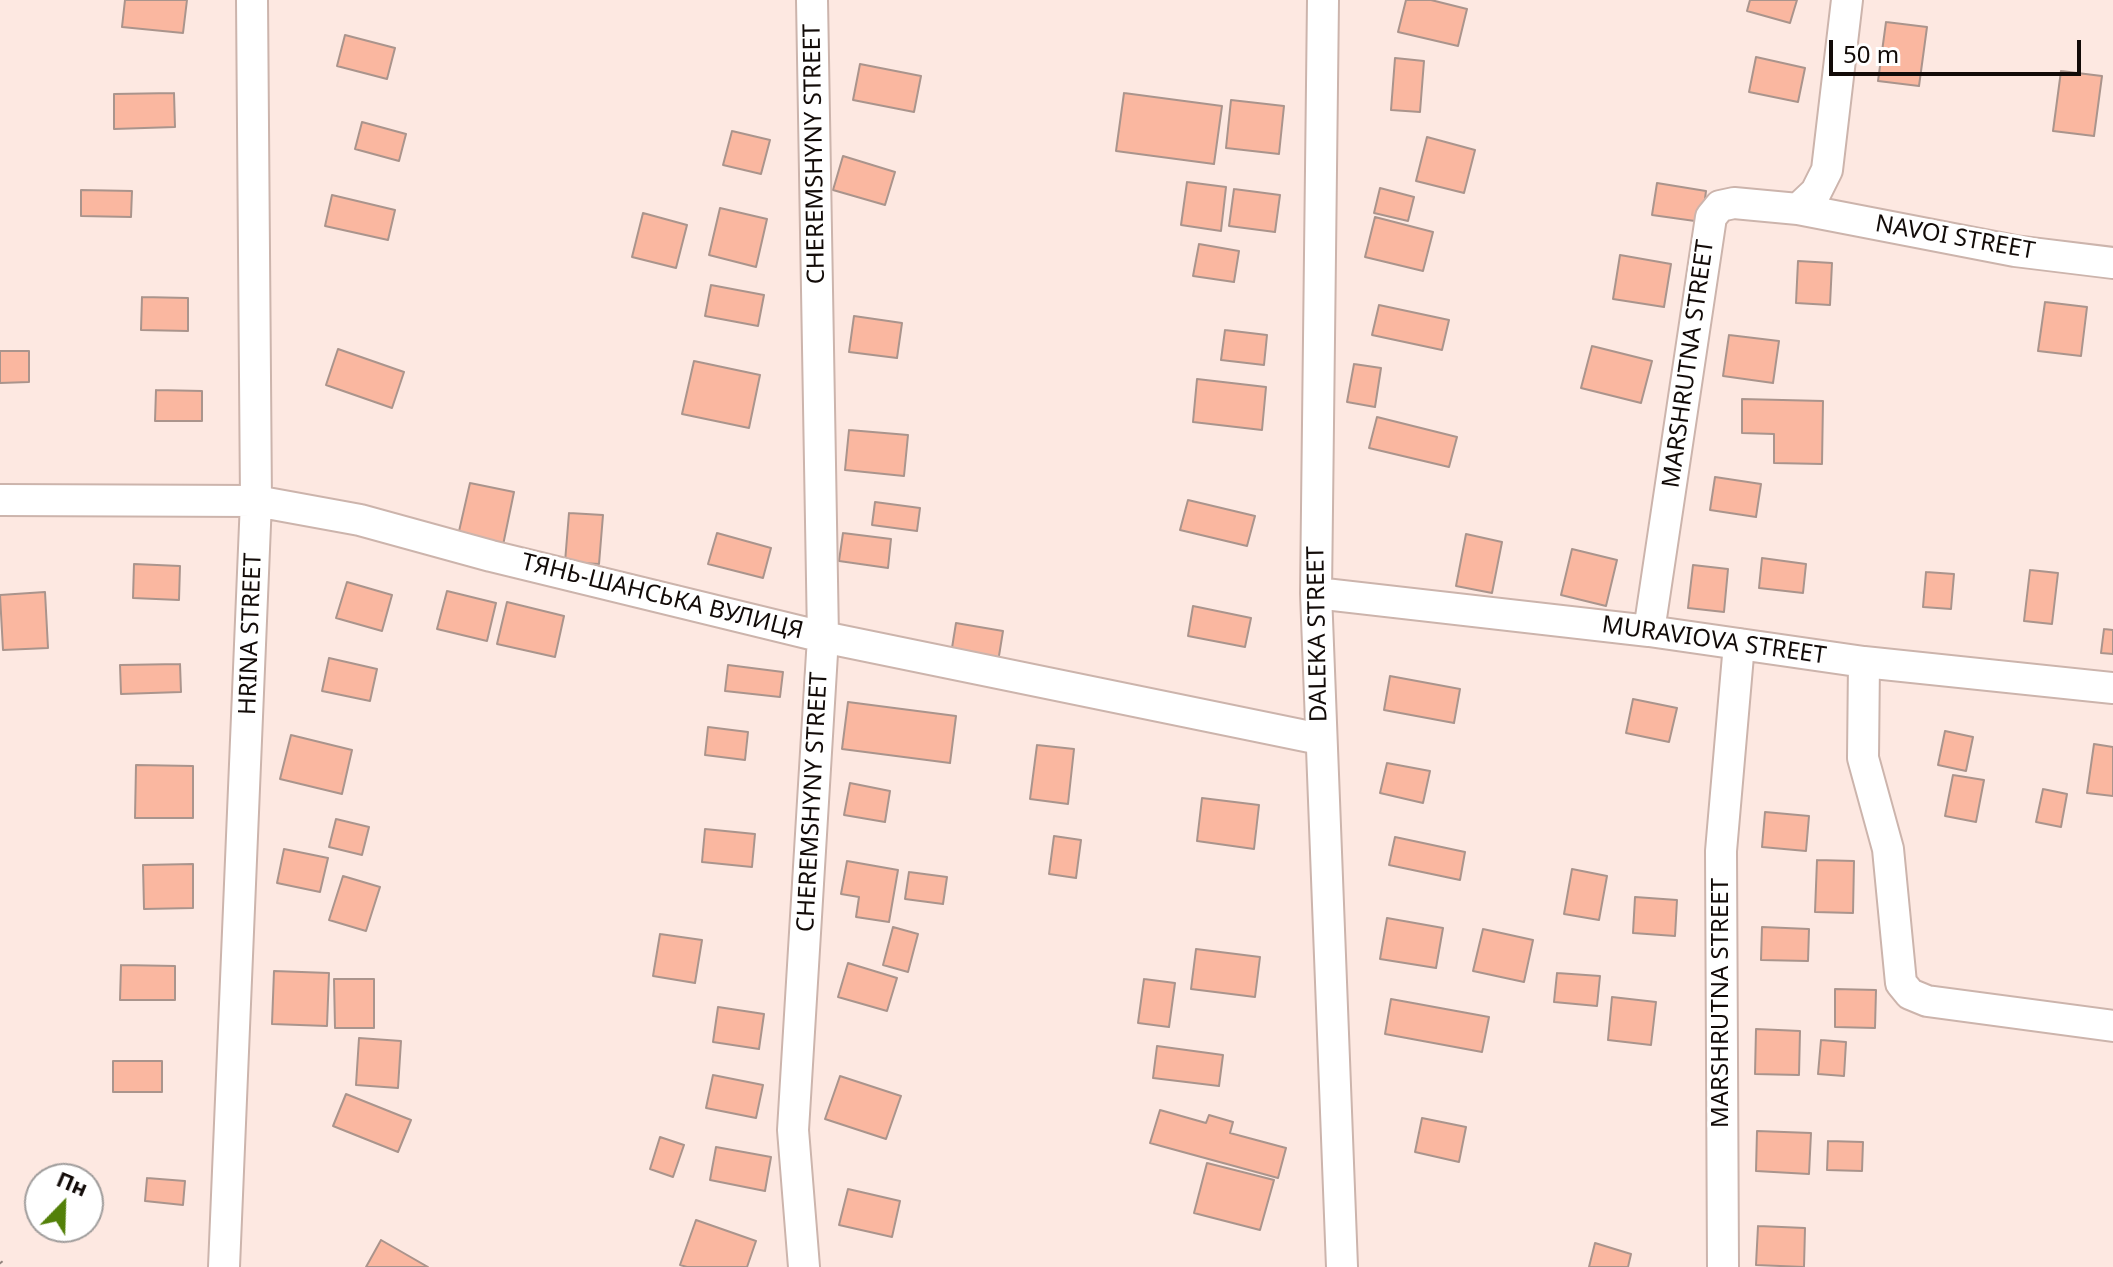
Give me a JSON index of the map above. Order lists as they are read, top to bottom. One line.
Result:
{"streets":{"street":["CHEREMSHYNY STREET","NAVOI STREET","MARSHRUTNA STREET","ТЯНЬ-ШАНСЬКА ВУЛИЦЯ","HRINA STREET","DALEKA STREET","MURAVIOVA STREET"]},"crossings":[["CHEREMSHYNY STREET","ТЯНЬ-ШАНСЬКА ВУЛИЦЯ"],["NAVOI STREET","MARSHRUTNA STREET"],["MARSHRUTNA STREET","MURAVIOVA STREET"],["ТЯНЬ-ШАНСЬКА ВУЛИЦЯ","HRINA STREET"],["ТЯНЬ-ШАНСЬКА ВУЛИЦЯ","DALEKA STREET"],["DALEKA STREET","MURAVIOVA STREET"]],"scale_bar":"50 m","north":"top right"}
